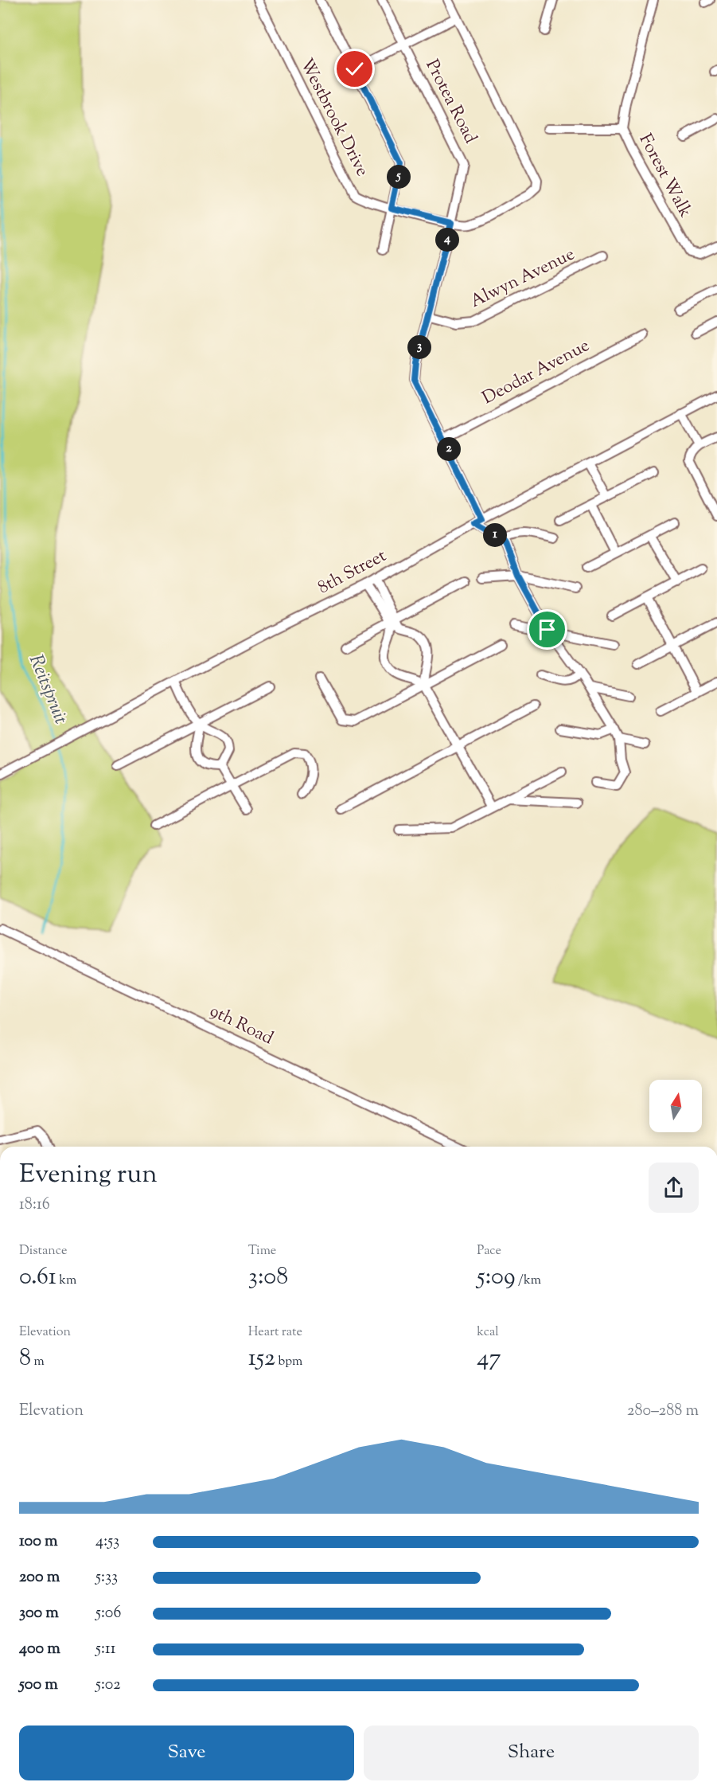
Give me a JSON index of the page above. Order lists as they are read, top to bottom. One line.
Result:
{"streets":{"street":["Protea Road","Westbrook Drive","Forest Walk","Alwyn Avenue","Deodar Avenue","8th Street","9th Road"]},"crossings":[["Protea Road","Westbrook Drive"],["Protea Road","Alwyn Avenue"],["Protea Road","Deodar Avenue"],["Protea Road","8th Street"]],"water":["Reitspruit"],"north":"top","page":{"pins":["5","4","3","2","1"],"heading":["Evening run","18:16"],"stats":[["Distance","0.61 km"],["Time","3:08"],["Pace","5:09 /km"],["Elevation","8 m"],["Heart rate","152 bpm"],["kcal","47"]],"chart":["Elevation","280–288 m"],"list":[{"name":"100 m","note":"4:53"},{"name":"200 m","note":"5:33"},{"name":"300 m","note":"5:06"},{"name":"400 m","note":"5:11"},{"name":"500 m","note":"5:02"}],"buttons":["Save","Share"]}}
